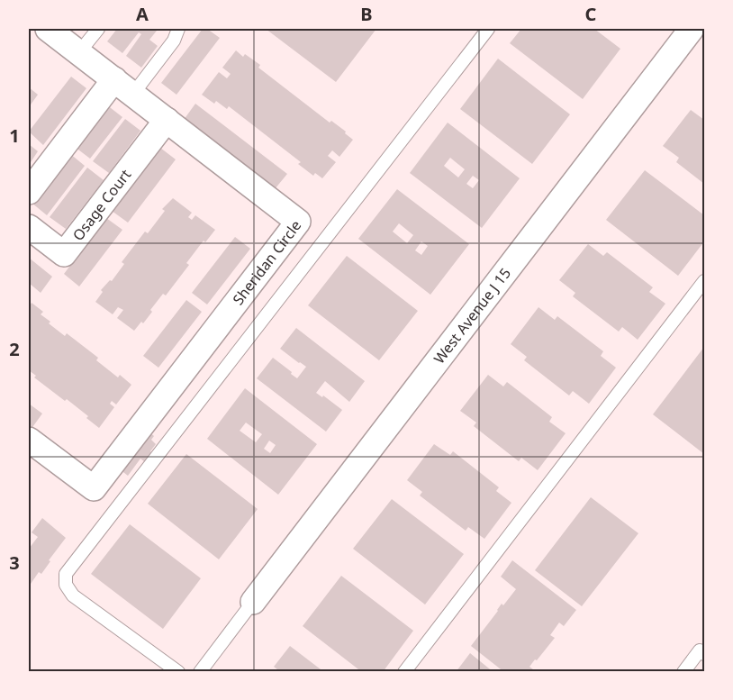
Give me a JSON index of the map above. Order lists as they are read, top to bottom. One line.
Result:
{"streets":{"street":["Osage Court","Sheridan Circle","West Avenue J 15"]},"crossings":[["Osage Court","Sheridan Circle"]],"grid":{"columns":["A","B","C"],"rows":["1","2","3"]}}
